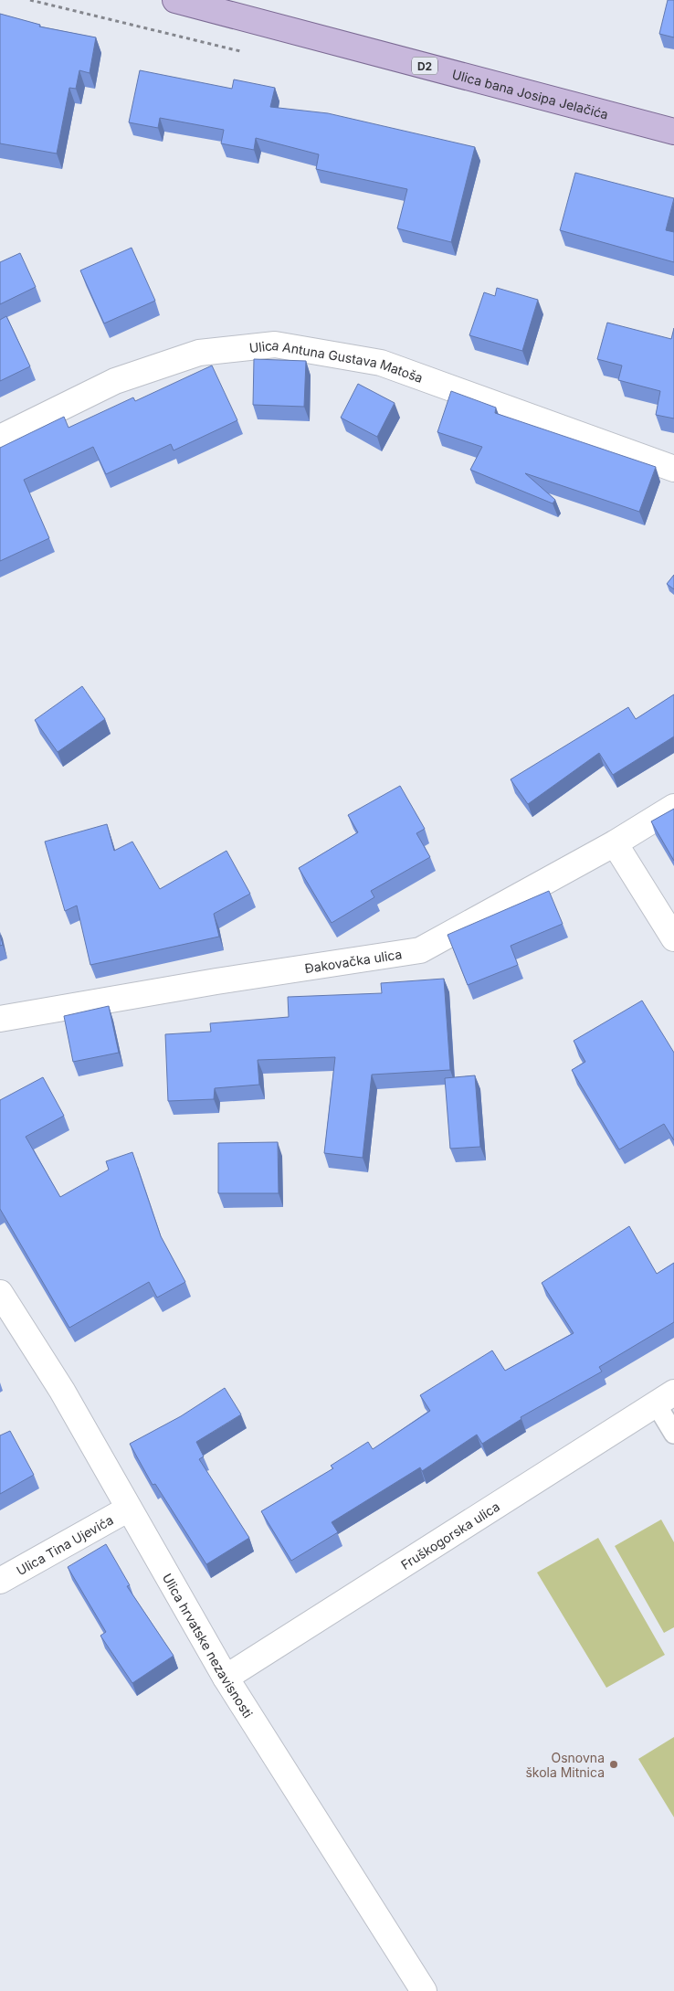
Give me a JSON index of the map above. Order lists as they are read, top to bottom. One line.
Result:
{"streets":{"main road":["D2","Ulica bana Josipa Jelačića"],"street":["Ulica Antuna Gustava Matoša","Đakovačka ulica","Fruškogorska ulica","Ulica Tina Ujevića","Ulica hrvatske nezavisnosti"]},"crossings":[["Fruškogorska ulica","Ulica hrvatske nezavisnosti"],["Ulica Tina Ujevića","Ulica hrvatske nezavisnosti"]],"places":["Osnovna škola Mitnica"]}
